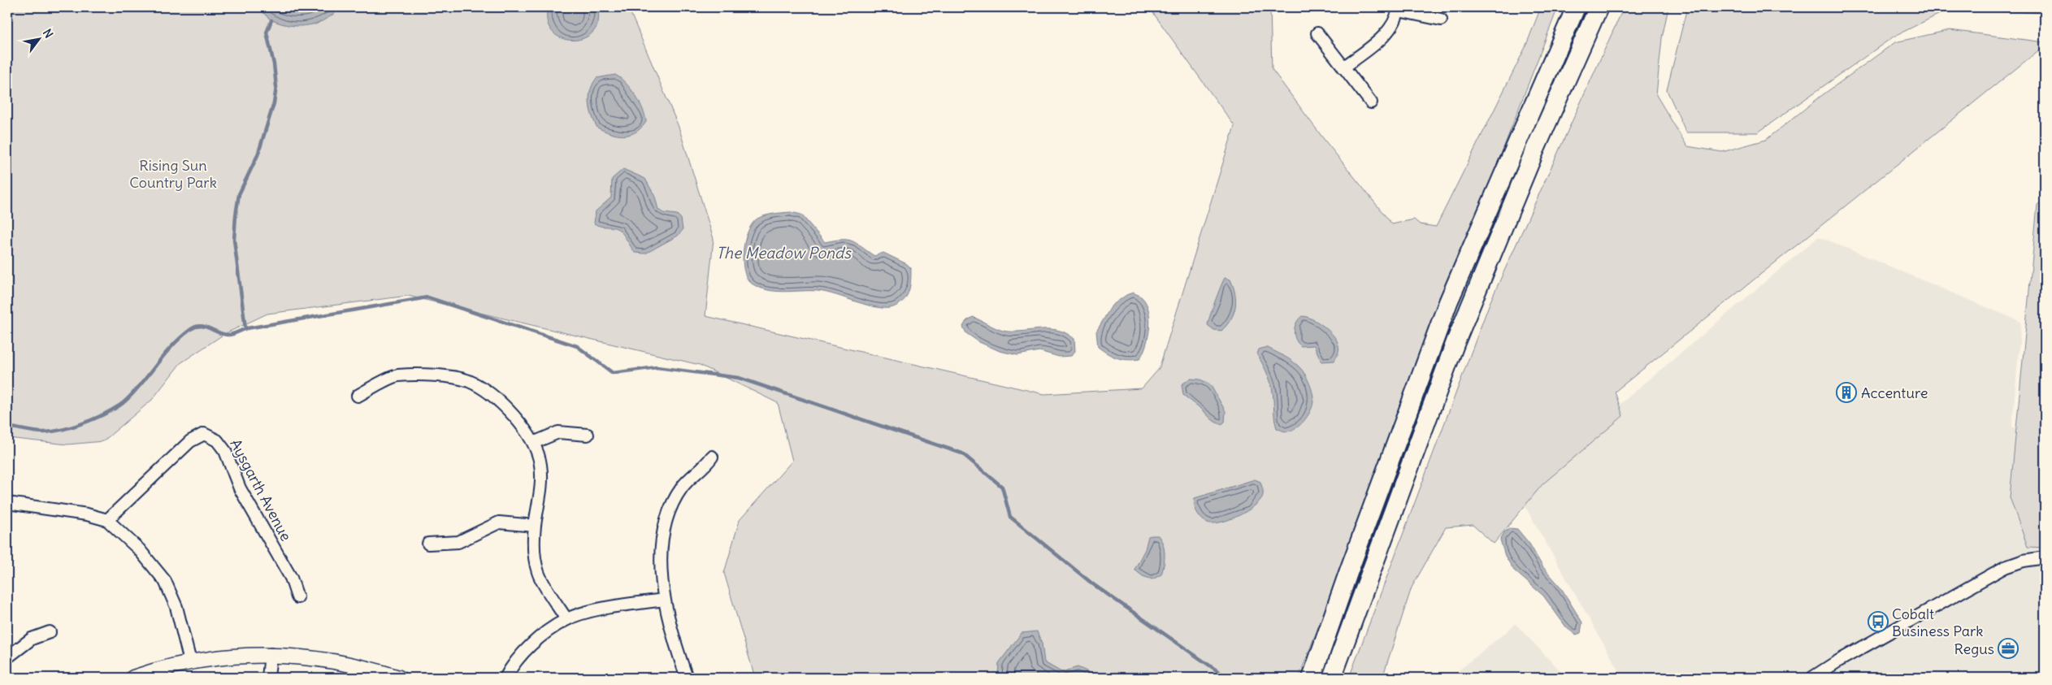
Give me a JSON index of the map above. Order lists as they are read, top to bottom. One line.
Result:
{"streets":{"street":["Aysgarth Avenue"]},"water":["The Meadow Ponds"],"parks":["Rising Sun Country Park"],"places":{"building":["Accenture"],"bus stop":["Cobalt Business Park"],"office":["Regus"]},"north":"top right"}
